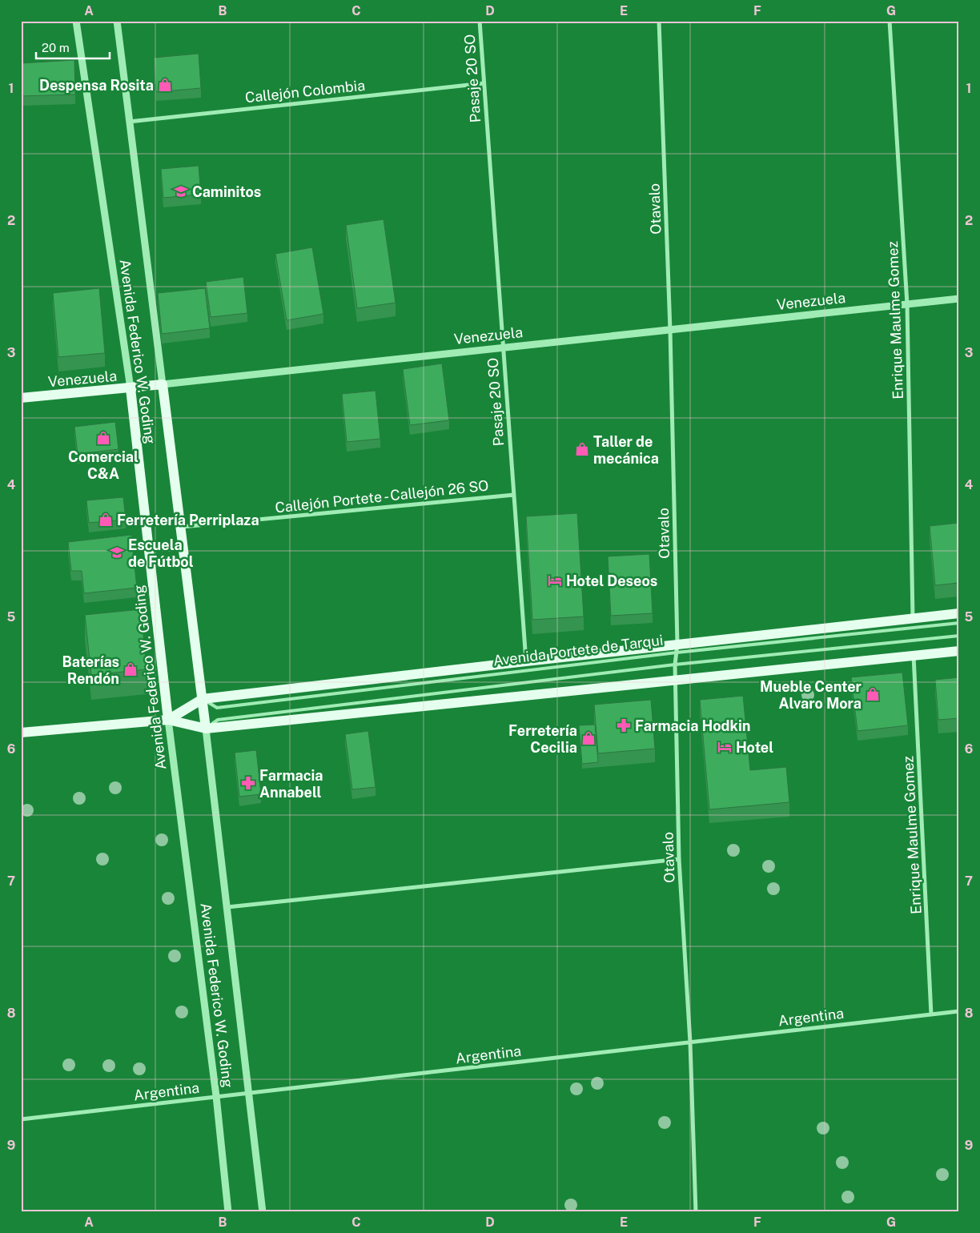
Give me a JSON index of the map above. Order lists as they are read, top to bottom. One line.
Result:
{"streets":{"main road":["Venezuela","Avenida Federico W. Goding","Avenida Portete de Tarqui"],"street":["Pasaje 20 SO","Callejón Colombia","Otavalo","Enrique Maulme Gomez","Callejón Portete - Callejón 26 SO","Argentina"]},"crossings":[["Pasaje 20 SO","Callejón Colombia"],["Pasaje 20 SO","Venezuela"],["Pasaje 20 SO","Callejón Portete - Callejón 26 SO"],["Pasaje 20 SO","Avenida Portete de Tarqui"],["Callejón Colombia","Avenida Federico W. Goding"],["Otavalo","Venezuela"],["Otavalo","Avenida Portete de Tarqui"],["Otavalo","Argentina"],["Venezuela","Enrique Maulme Gomez"],["Venezuela","Avenida Federico W. Goding"],["Enrique Maulme Gomez","Avenida Portete de Tarqui"],["Enrique Maulme Gomez","Argentina"],["Avenida Federico W. Goding","Callejón Portete - Callejón 26 SO"],["Avenida Federico W. Goding","Avenida Portete de Tarqui"],["Avenida Federico W. Goding","Argentina"]],"places":{"shop":["Despensa Rosita","Comercial C&A","Taller de mecánica","Ferretería Perriplaza","Baterías Rendón","Mueble Center Alvaro Mora","Ferretería Cecilia"],"school or university":["Caminitos","Escuela de Fútbol"],"hotel":["Hotel Deseos","Hotel"],"pharmacy":["Farmacia Hodkin","Farmacia Annabell"]},"scale_bar":"20 m","grid":{"columns":["A","B","C","D","E","F","G"],"rows":["1","2","3","4","5","6","7","8","9"]}}
